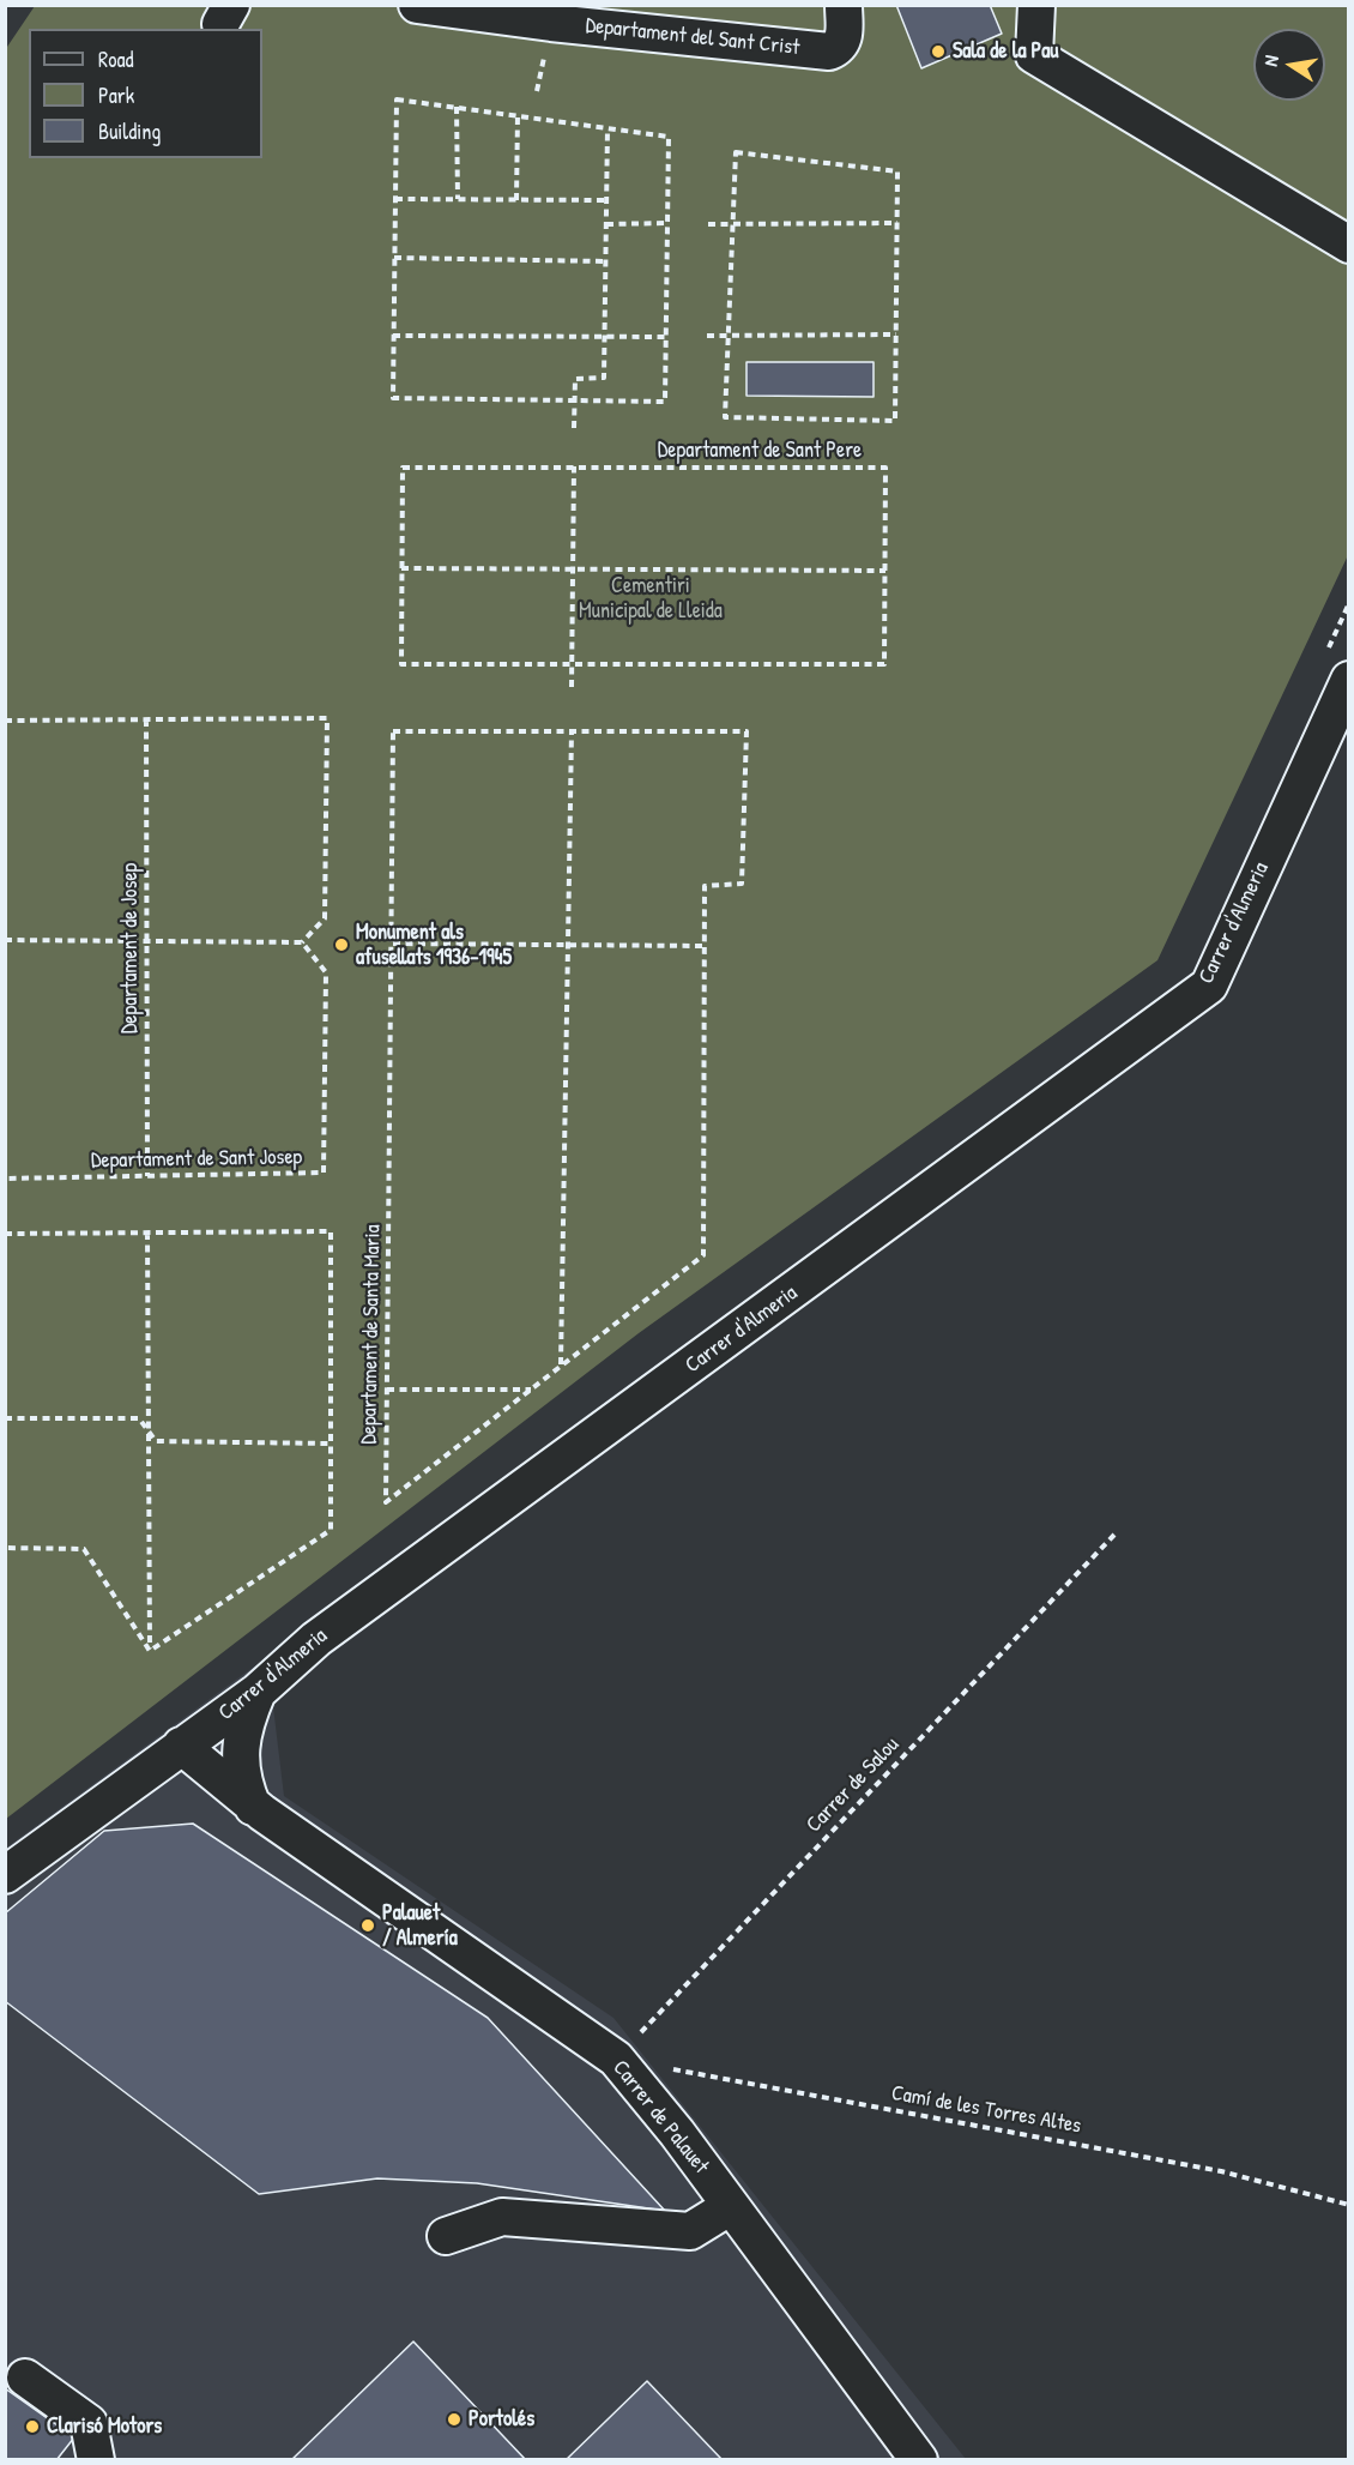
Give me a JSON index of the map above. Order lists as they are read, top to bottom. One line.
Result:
{"streets":{"street":["Departament del Sant Crist","Carrer d'Almeria","Carrer de Palauet"],"path":["Departament de Sant Pere","Departament de Josep","Departament de Sant Josep","Departament de Santa Maria","Carrer de Salou","Camí de les Torres Altes"]},"crossings":[["Carrer d'Almeria","Carrer de Palauet"],["Departament de Josep","Departament de Sant Josep"],["Carrer de Salou","Carrer de Palauet"]],"parks":["Cementiri Municipal de Lleida"],"places":["Sala de la Pau","Monument als afusellats 1936-1945","Palauet / Almería","Portolés","Clarisó Motors"],"legend":["Road","Park","Building"],"north":"left"}
